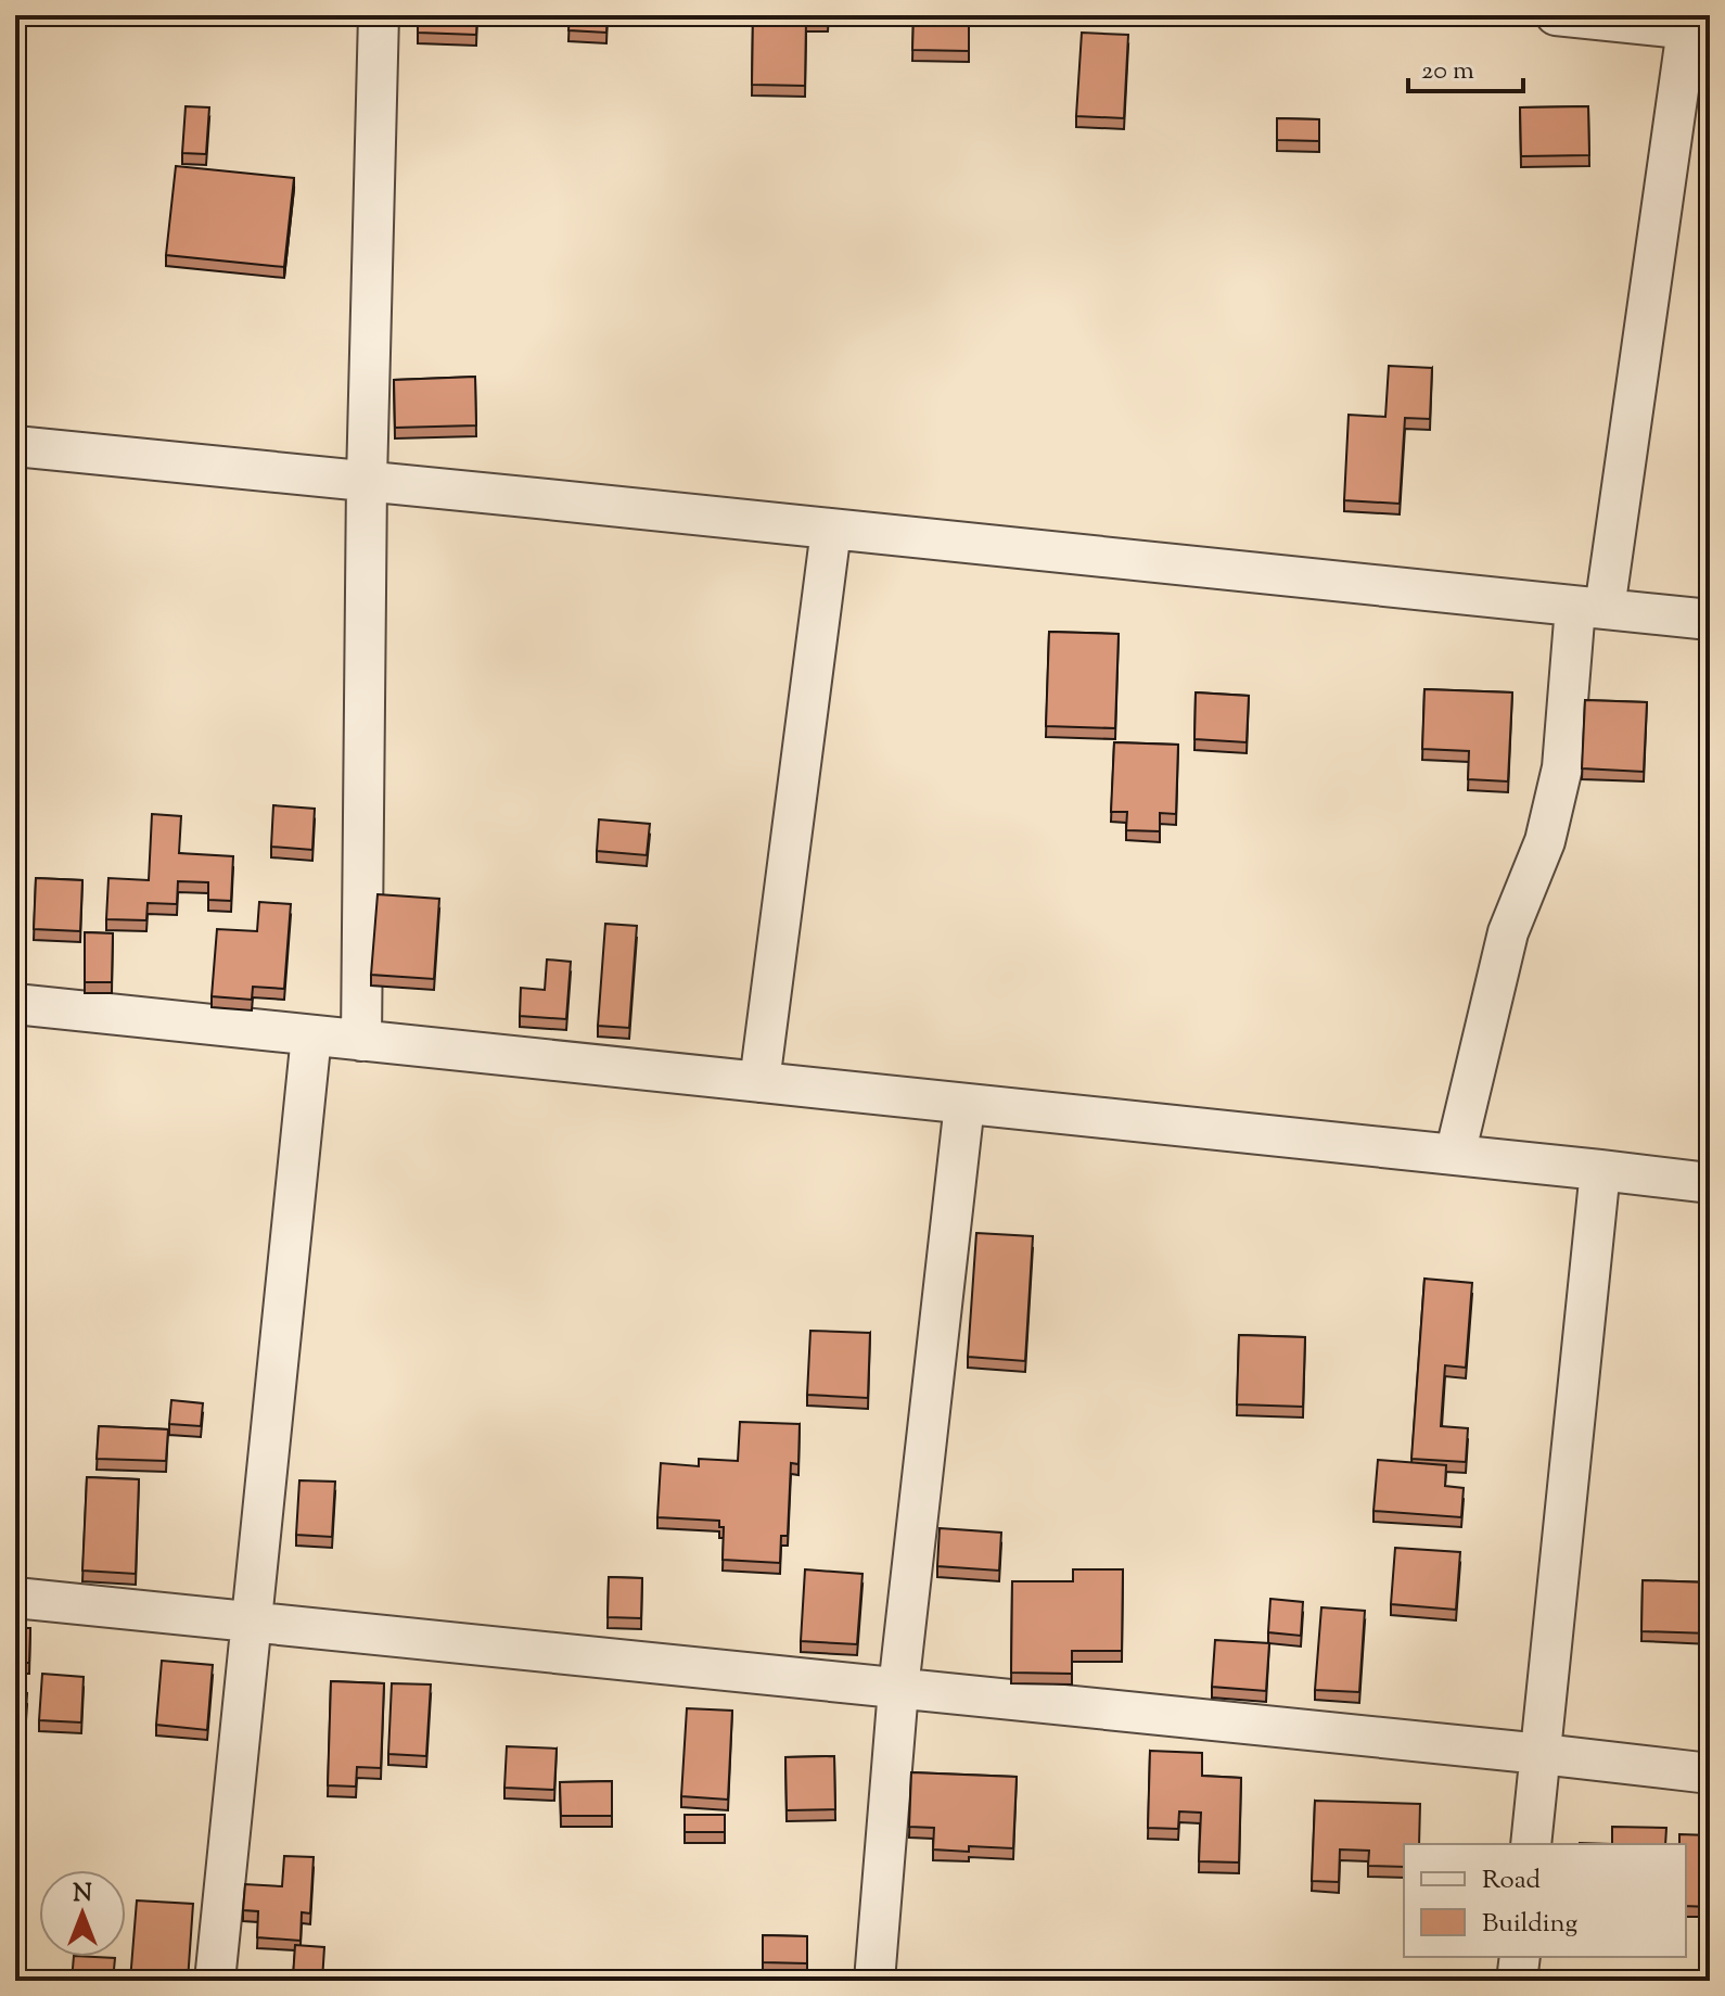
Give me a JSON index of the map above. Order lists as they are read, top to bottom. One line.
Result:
{"legend":["Road","Building"],"scale_bar":"20 m","north":"top"}
